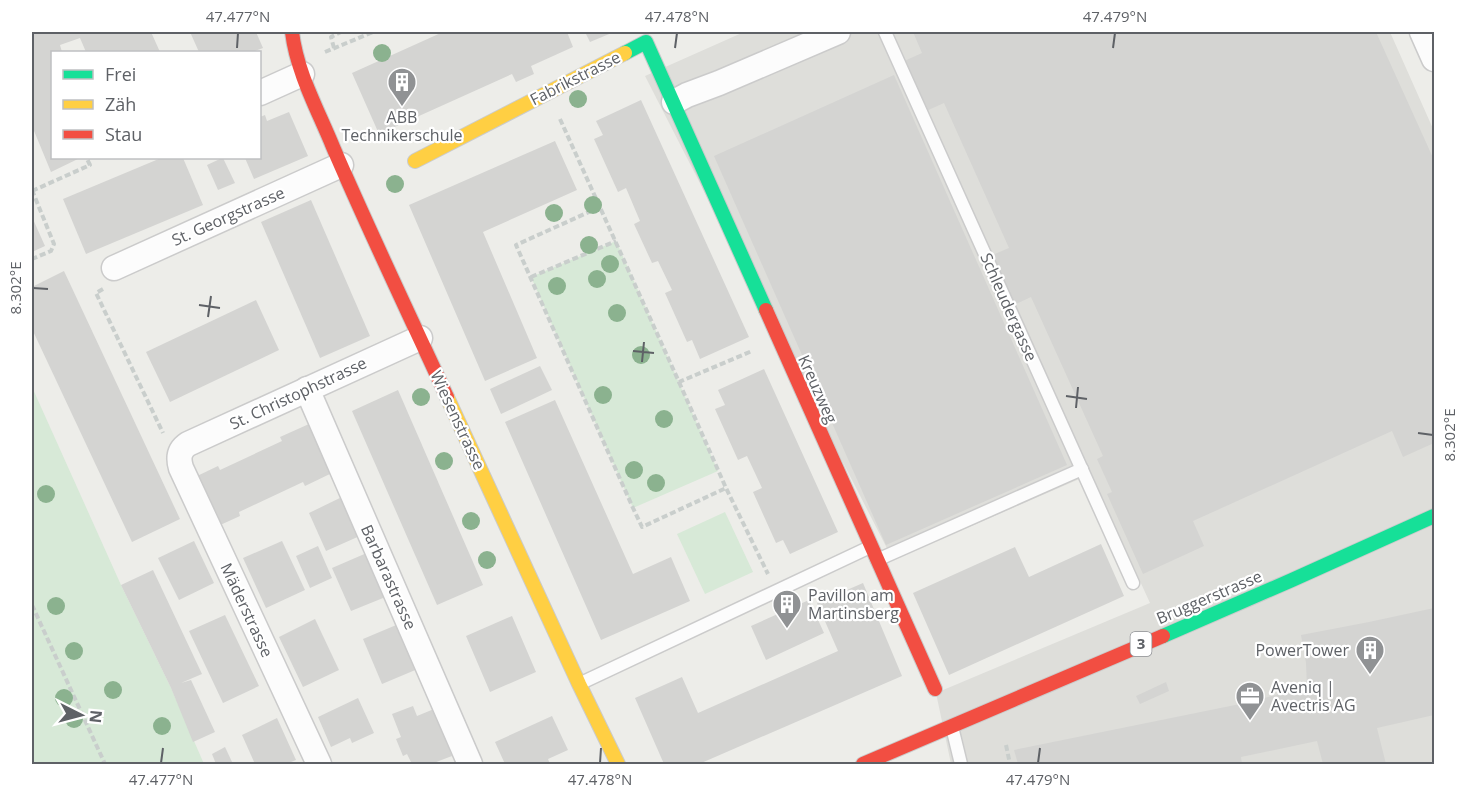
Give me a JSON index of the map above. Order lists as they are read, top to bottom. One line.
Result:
{"streets":{"street":["Fabrikstrasse","St. Georgstrasse","Kreuzweg","St. Christophstrasse","Wiesenstrasse","Barbarastrasse","Bruggerstrasse","Mäderstrasse","3"],"lane":["Schleudergasse"]},"crossings":[["Fabrikstrasse","Kreuzweg"],["St. Georgstrasse","Wiesenstrasse"],["St. Christophstrasse","Wiesenstrasse"],["St. Christophstrasse","Barbarastrasse"],["St. Christophstrasse","Mäderstrasse"]],"places":{"building":["ABB Technikerschule","Pavillon am Martinsberg","PowerTower"],"office":["Aveniq | Avectris AG"]},"legend":["Frei","Zäh","Stau"],"north":"right","coordinates":["47.477°N","47.478°N","47.479°N","8.302°E"]}
